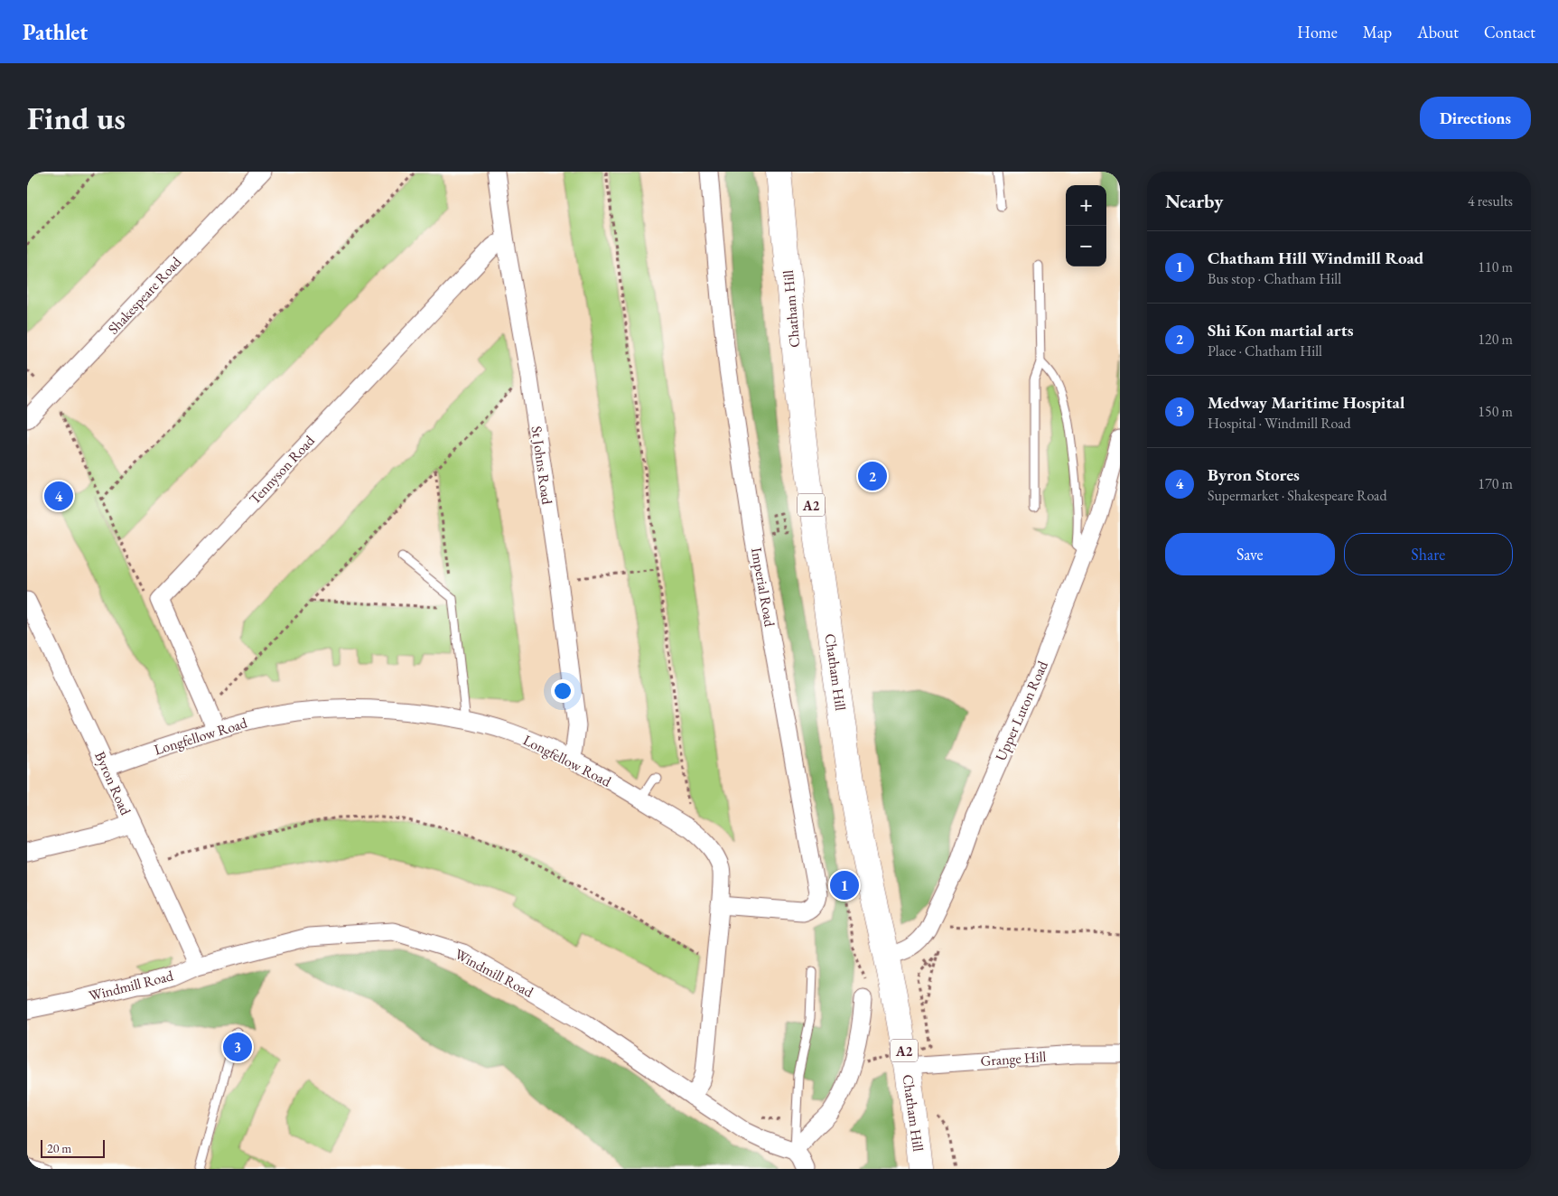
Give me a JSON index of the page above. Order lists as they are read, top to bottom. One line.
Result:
{"streets":{"main road":["Chatham Hill","A2"],"street":["Shakespeare Road","St Johns Road","Tennyson Road","Imperial Road","Upper Luton Road","Longfellow Road","Byron Road","Windmill Road","Grange Hill"]},"crossings":[["Chatham Hill","Upper Luton Road"],["Chatham Hill","Grange Hill"],["St Johns Road","Tennyson Road"],["St Johns Road","Longfellow Road"],["Imperial Road","Longfellow Road"],["Longfellow Road","Byron Road"],["Longfellow Road","Windmill Road"],["Byron Road","Windmill Road"]],"scale_bar":"20 m","page":{"header":"Pathlet","nav":["Home","Map","About","Contact"],"buttons":["Directions",["Save","Share"]],"title":"Find us","heading":["Nearby","4 results"],"map_buttons":["+","−"],"list":[{"mark":"1","name":"Chatham Hill Windmill Road","note":"Bus stop · Chatham Hill","value":"110 m"},{"mark":"2","name":"Shi Kon martial arts","note":"Place · Chatham Hill","value":"120 m"},{"mark":"3","name":"Medway Maritime Hospital","note":"Hospital · Windmill Road","value":"150 m"},{"mark":"4","name":"Byron Stores","note":"Supermarket · Shakespeare Road","value":"170 m"}],"pins":["2","4","1","3"],"scale":"20 m"}}
